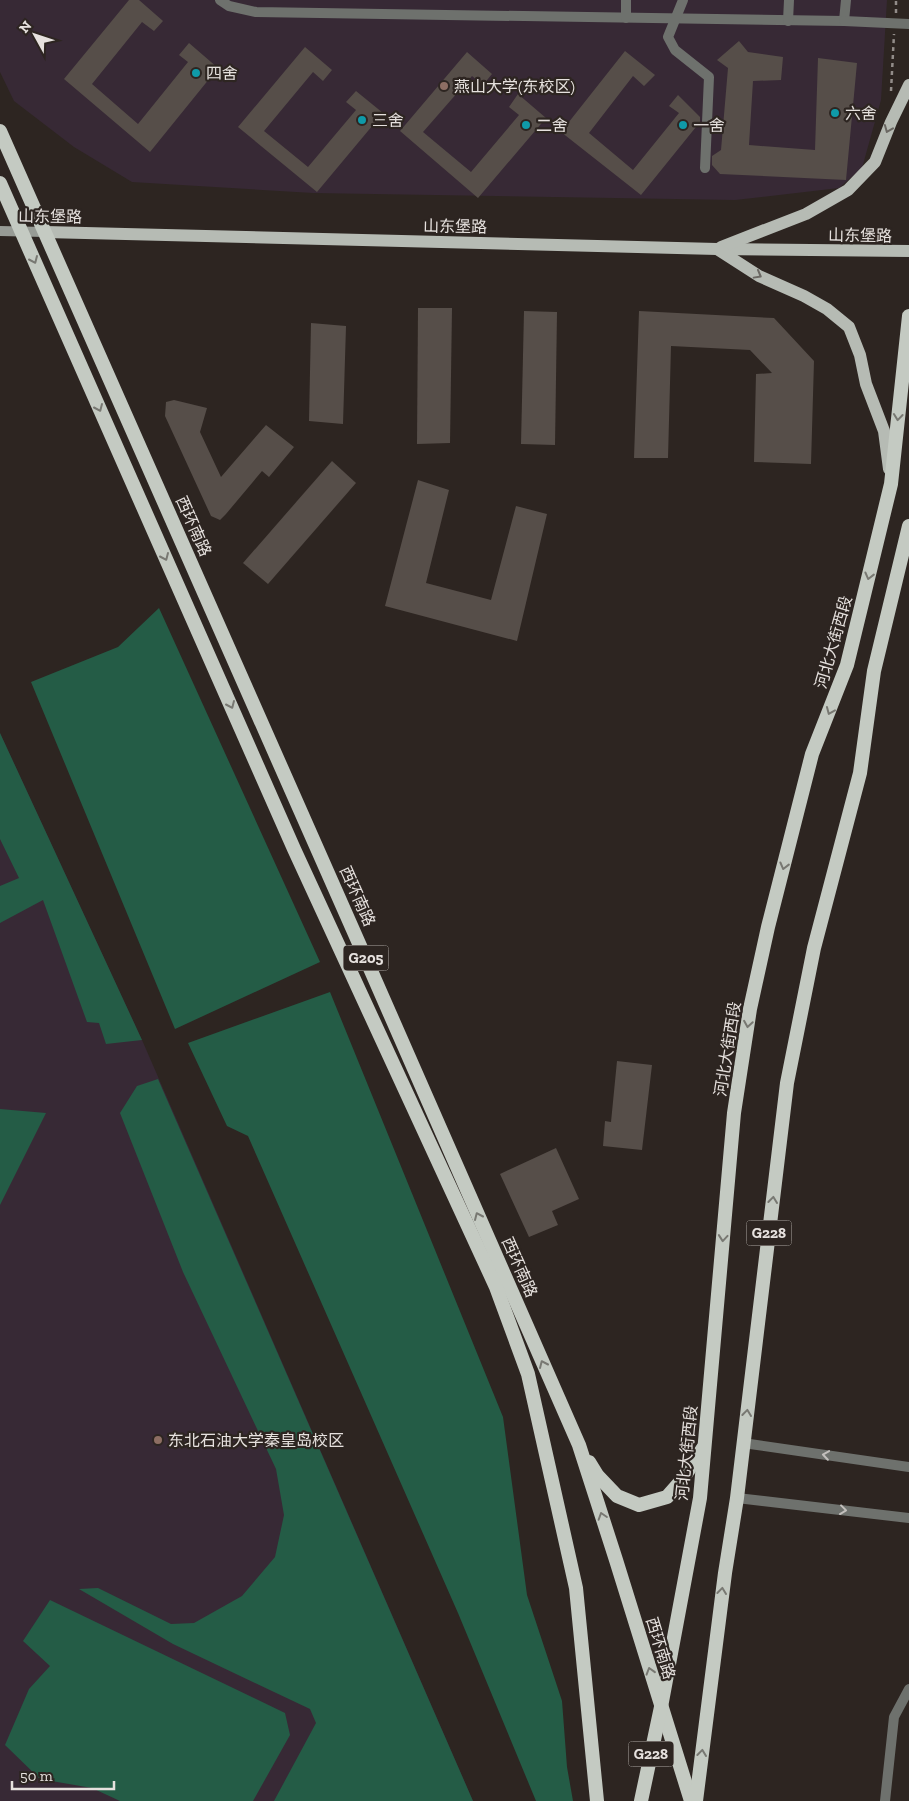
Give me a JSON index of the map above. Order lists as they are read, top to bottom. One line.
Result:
{"streets":{"highway":["西环南路","河北大街西段","G205","G228"],"main road":["山东堡路"]},"crossings":[["山东堡路","西环南路"],["西环南路","河北大街西段"]],"places":["四舍","燕山大学(东校区)","六舍","三舍","二舍","一舍","东北石油大学秦皇岛校区"],"scale_bar":"50 m","north":"top left"}
